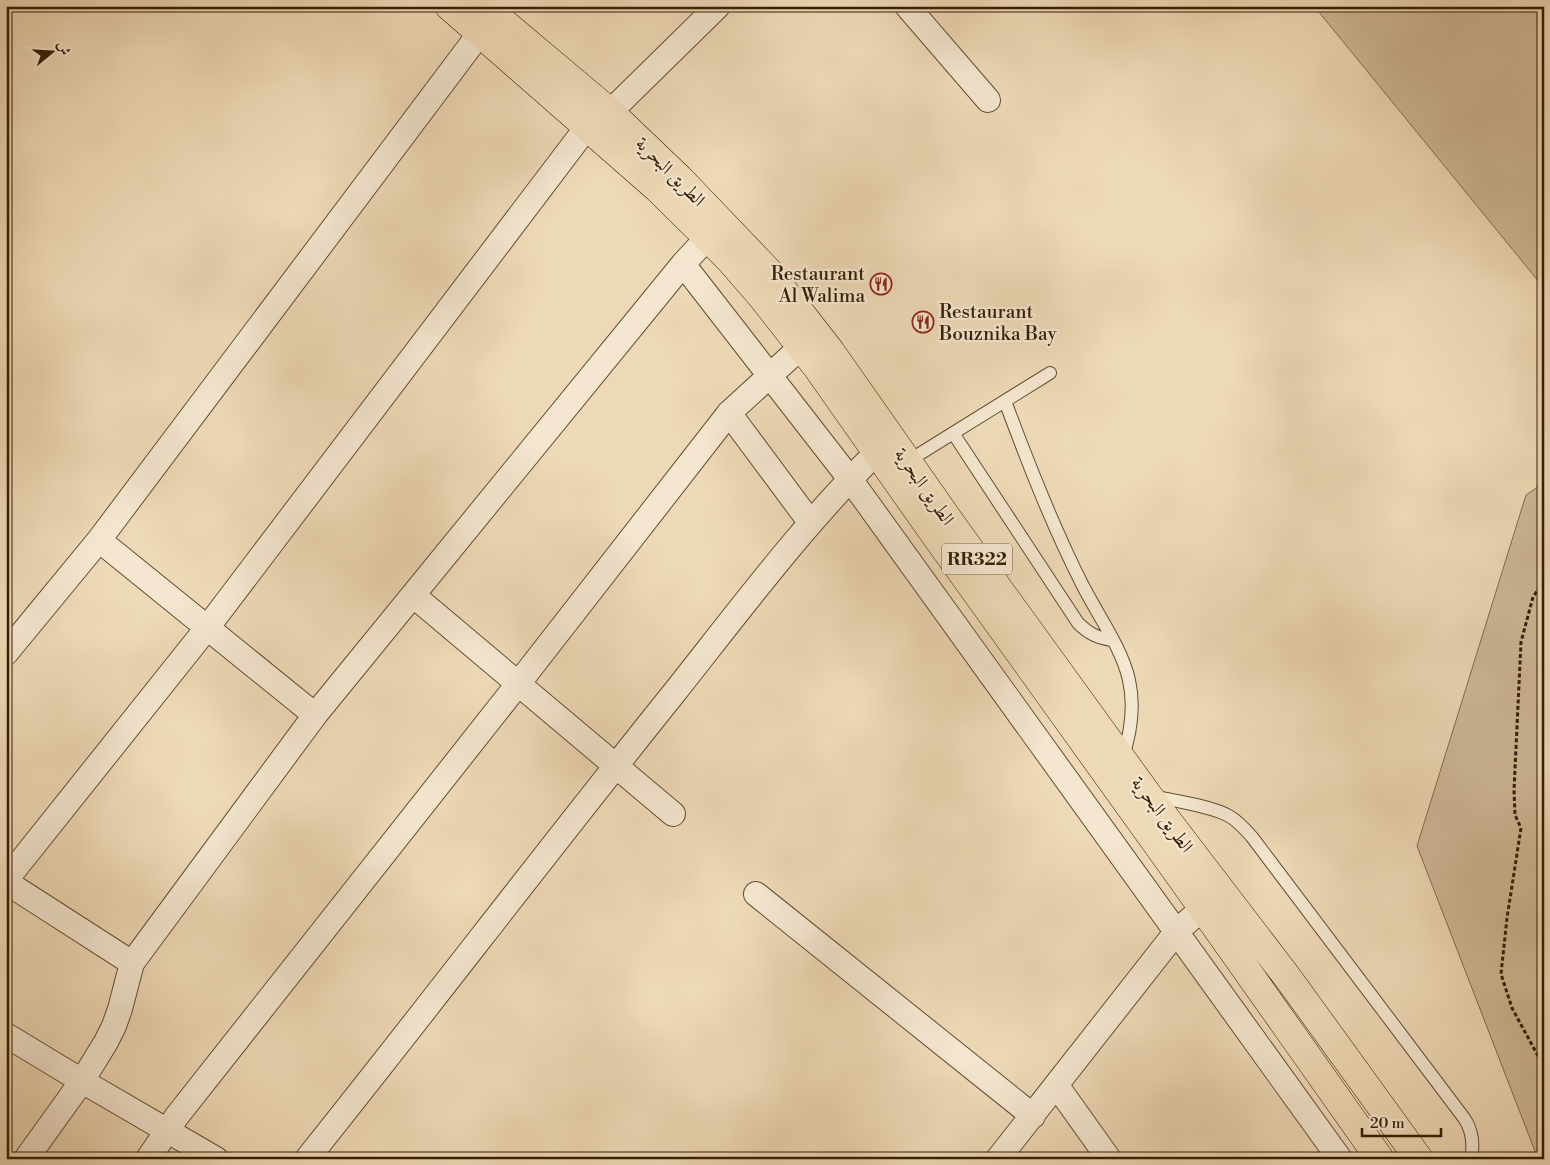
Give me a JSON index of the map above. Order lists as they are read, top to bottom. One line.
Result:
{"streets":{"main road":["الطريق البحرية","RR322"]},"places":{"restaurant":["Restaurant Al Walima","Restaurant Bouznika Bay"]},"scale_bar":"20 m","north":"right"}
